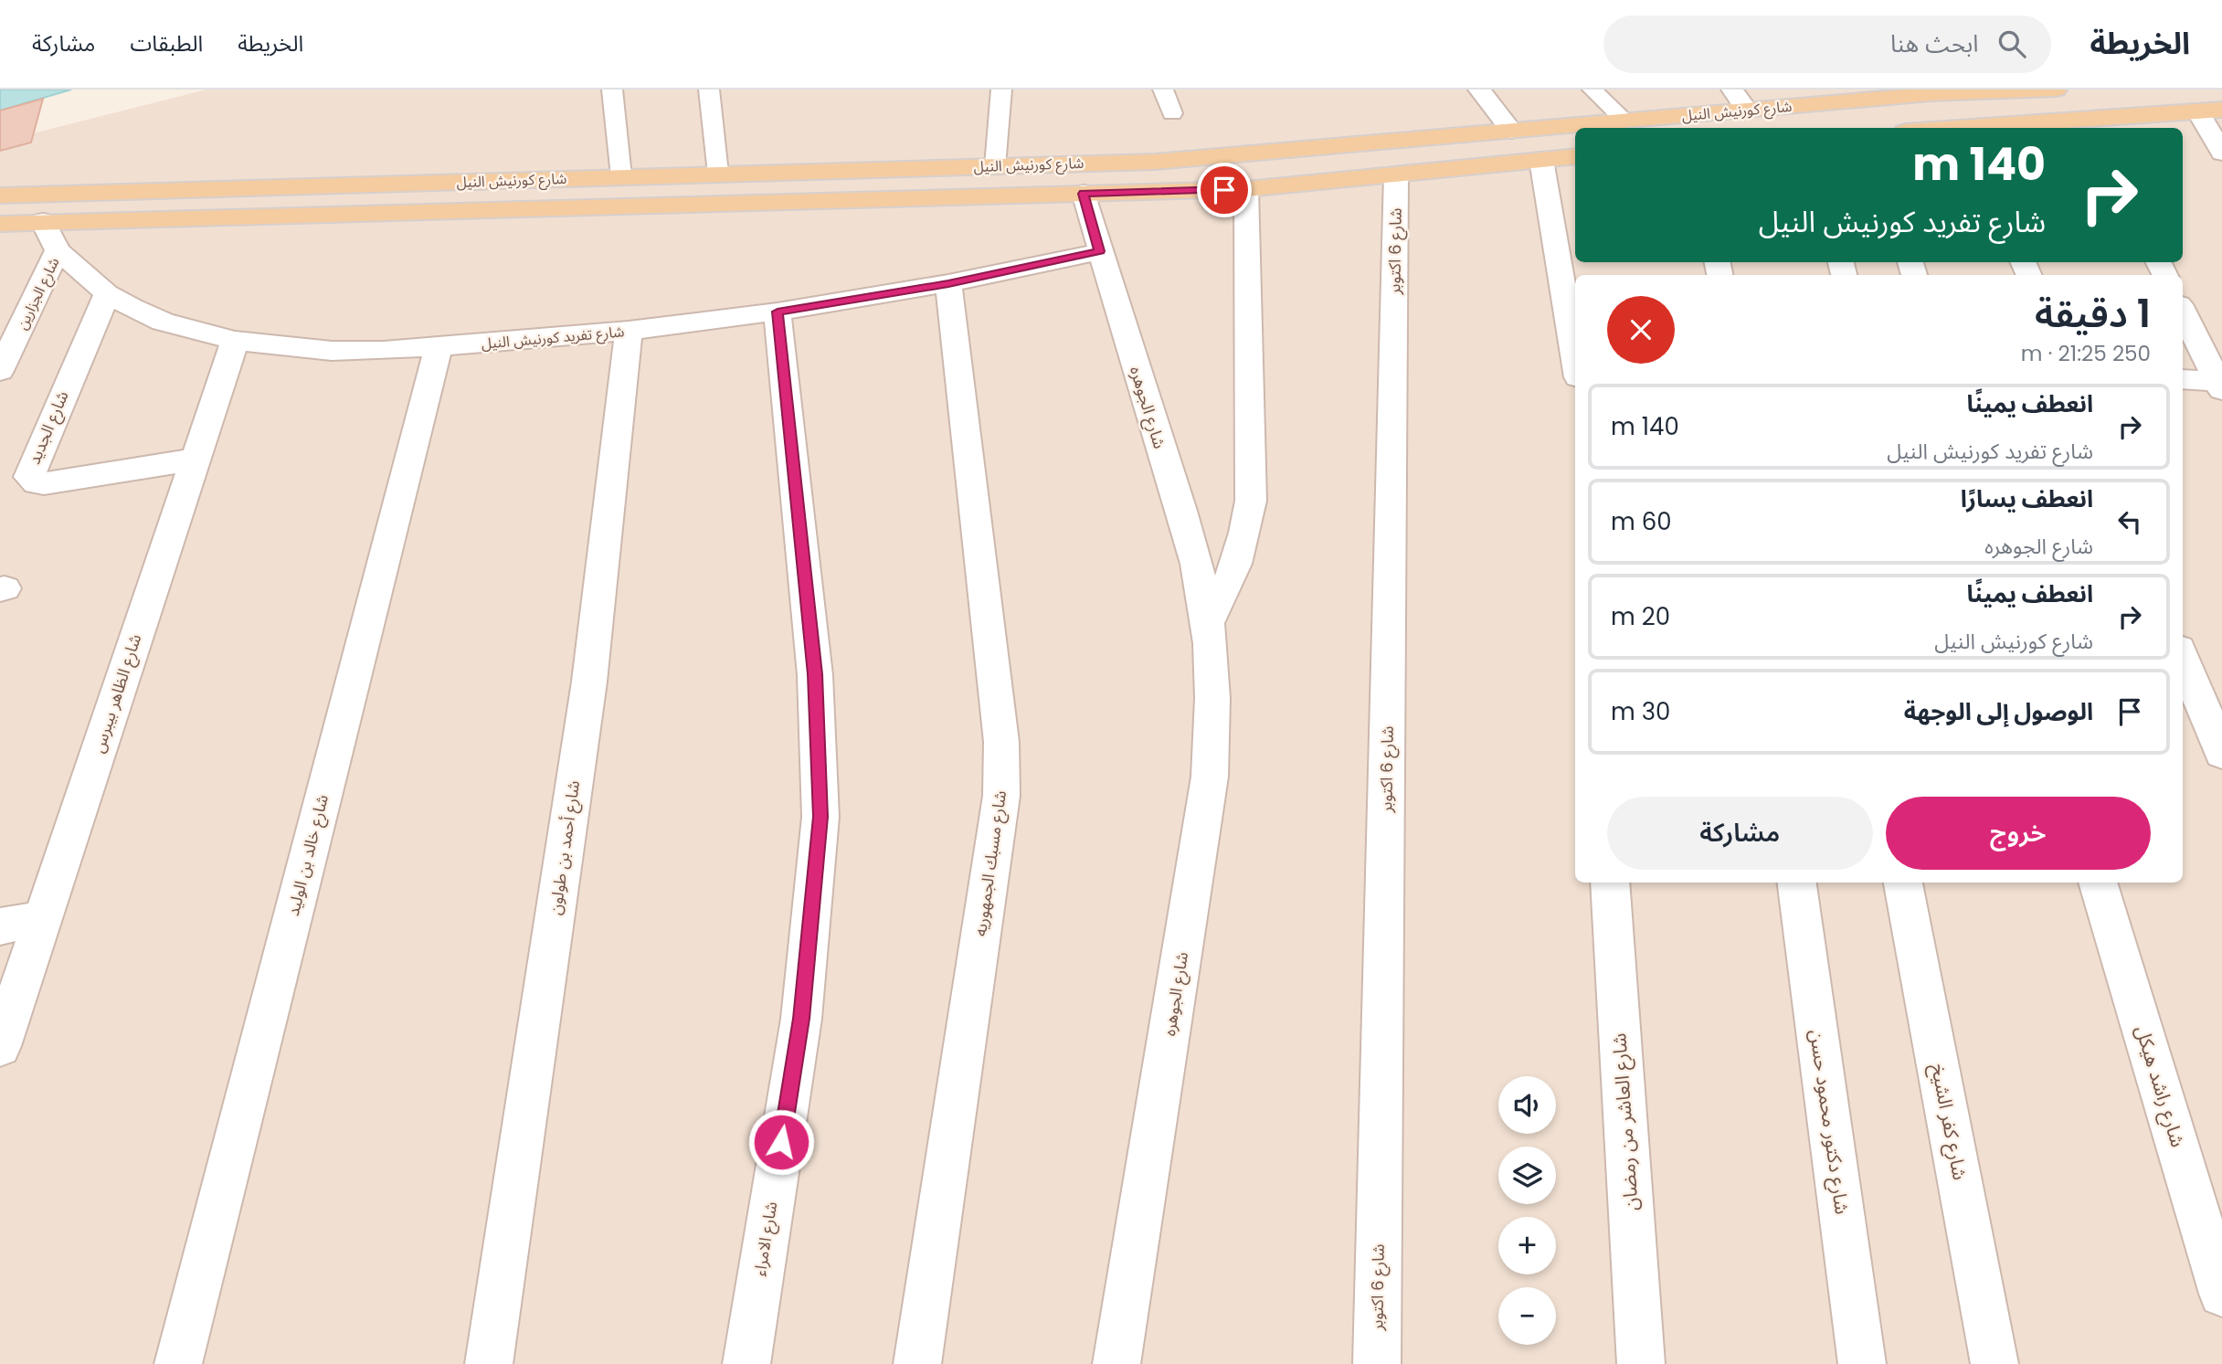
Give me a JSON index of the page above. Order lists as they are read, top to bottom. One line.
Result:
{"streets":{"main road":["شارع كورنيش النيل"],"street":["شارع 6 اكتوبر","شارع الجزارين","شارع تفريد كورنيش النيل","شارع الجوهره","شارع الجديد","شارع الظاهر بيبرس","شارع أحمد بن طولون","شارع خالد بن الوليد","شارع مسبك الجمهوريه","شارع راشد هيكل","شارع العاشر من رمضان","شارع دكتور محمود حسن","شارع كفر الشيخ","شارع الامراء"]},"crossings":[["شارع كورنيش النيل","شارع 6 اكتوبر"],["شارع كورنيش النيل","شارع تفريد كورنيش النيل"],["شارع كورنيش النيل","شارع الجوهره"],["شارع الجزارين","شارع تفريد كورنيش النيل"],["شارع تفريد كورنيش النيل","شارع الجوهره"],["شارع تفريد كورنيش النيل","شارع الجديد"],["شارع تفريد كورنيش النيل","شارع الظاهر بيبرس"],["شارع تفريد كورنيش النيل","شارع أحمد بن طولون"],["شارع تفريد كورنيش النيل","شارع خالد بن الوليد"],["شارع تفريد كورنيش النيل","شارع مسبك الجمهوريه"],["شارع تفريد كورنيش النيل","شارع الامراء"],["شارع الجديد","شارع الظاهر بيبرس"]],"page":{"header":"الخريطة","search":"ابحث هنا","nav":["الخريطة","الطبقات","مشاركة"],"turn":["140 m","شارع تفريد كورنيش النيل"],"heading":["1 دقيقة","250 m · 21:25"],"list":[{"name":"انعطف يمينًا","note":"شارع تفريد كورنيش النيل","value":"140 m"},{"name":"انعطف يسارًا","note":"شارع الجوهره","value":"60 m"},{"name":"انعطف يمينًا","note":"شارع كورنيش النيل","value":"20 m"},{"name":"الوصول إلى الوجهة","value":"30 m"}],"buttons":["خروج","مشاركة"],"map_buttons":["+","−"]}}
